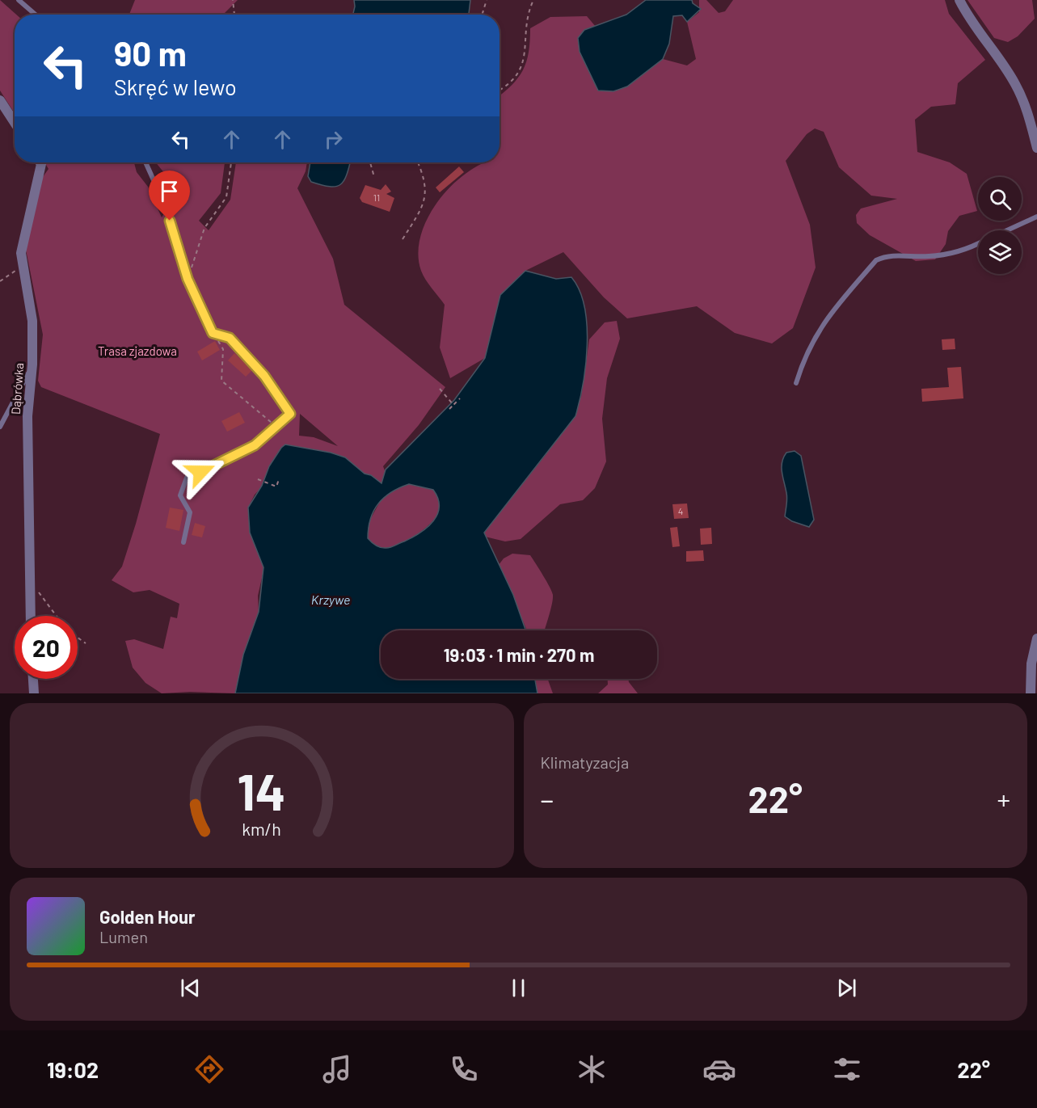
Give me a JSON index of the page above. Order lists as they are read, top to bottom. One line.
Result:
{"streets":{"street":["Dąbrówka"]},"water":["Krzywe"],"parks":["Trasa zjazdowa"],"house_numbers":["11","4"],"page":{"turn":["90 m","Skręć w lewo"],"limit":"20","trip":"19:03 · 1 min · 270 m","tile":"Klimatyzacja","heat":["−","22°","+"],"song":["Golden Hour","Lumen"],"tabs":["19:02","22°"],"gauge":["14","km/h"]}}
